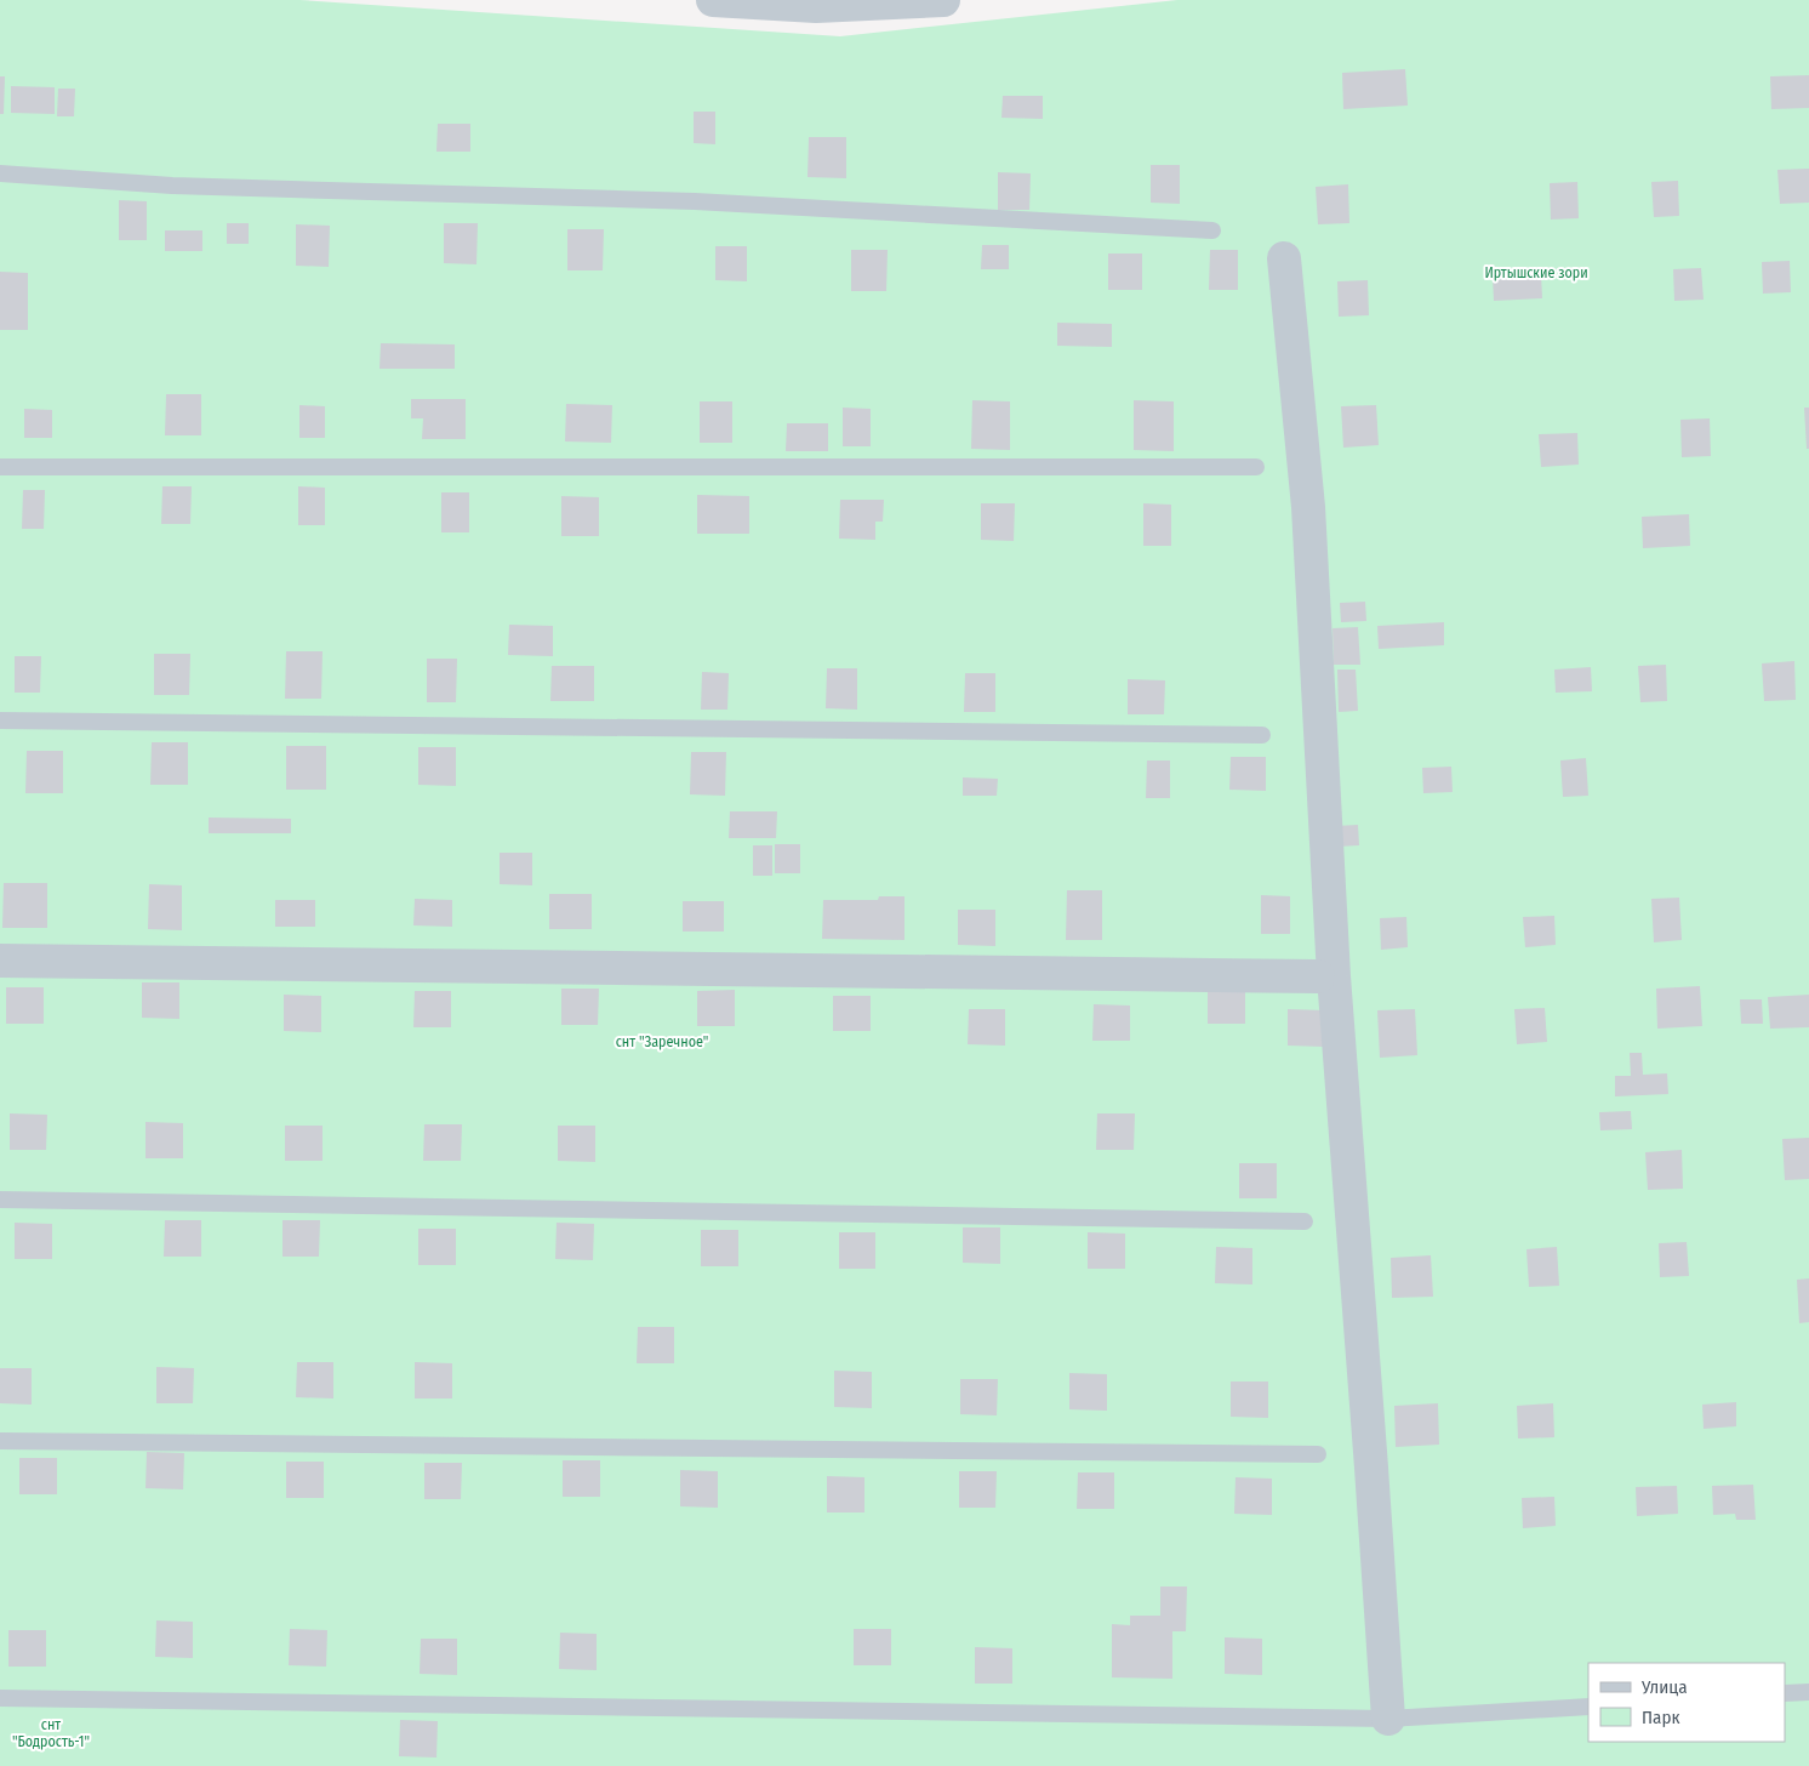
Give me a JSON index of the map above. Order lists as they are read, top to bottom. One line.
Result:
{"parks":["Иртышские зори","снт \"Заречное\"","снт \"Бодрость-1\""],"legend":["Улица","Парк"]}
